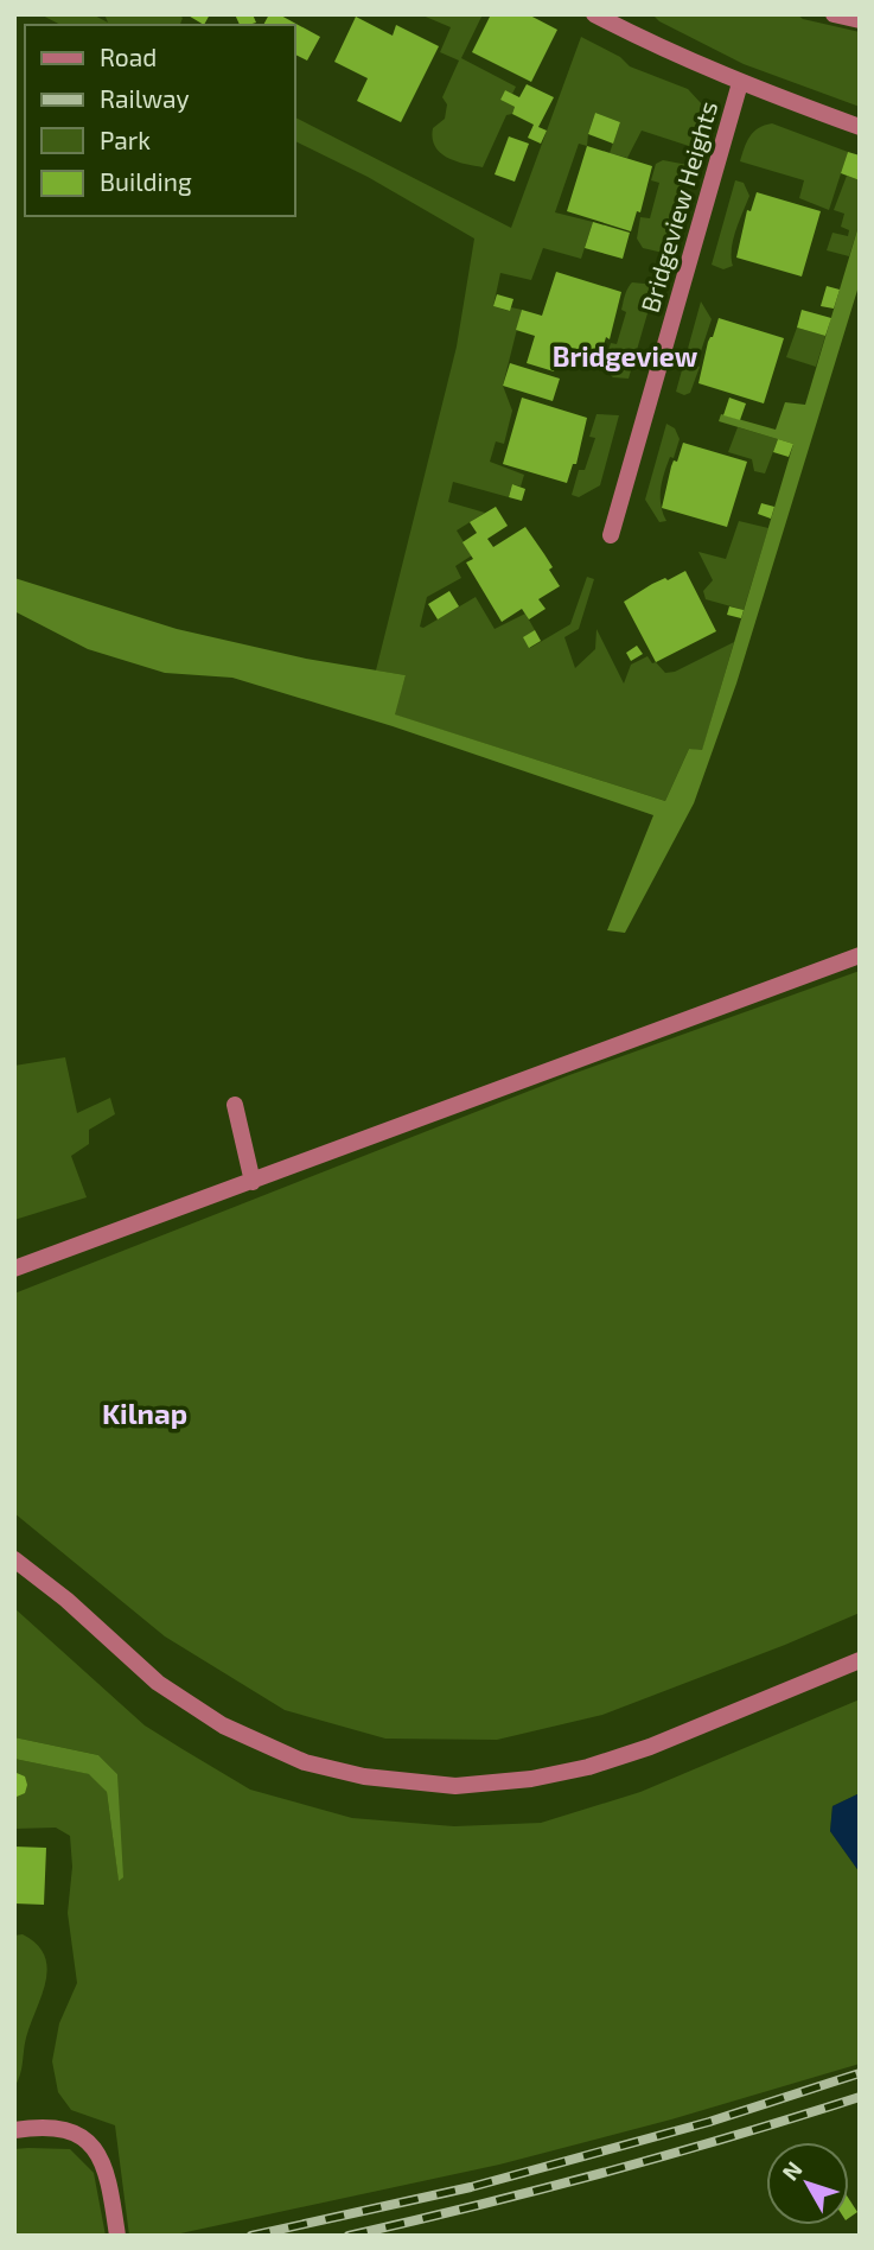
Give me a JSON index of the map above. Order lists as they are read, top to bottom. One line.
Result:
{"streets":{"street":["Bridgeview Heights"]},"districts":["Bridgeview","Kilnap"],"legend":["Road","Railway","Park","Building"],"north":"top left"}
